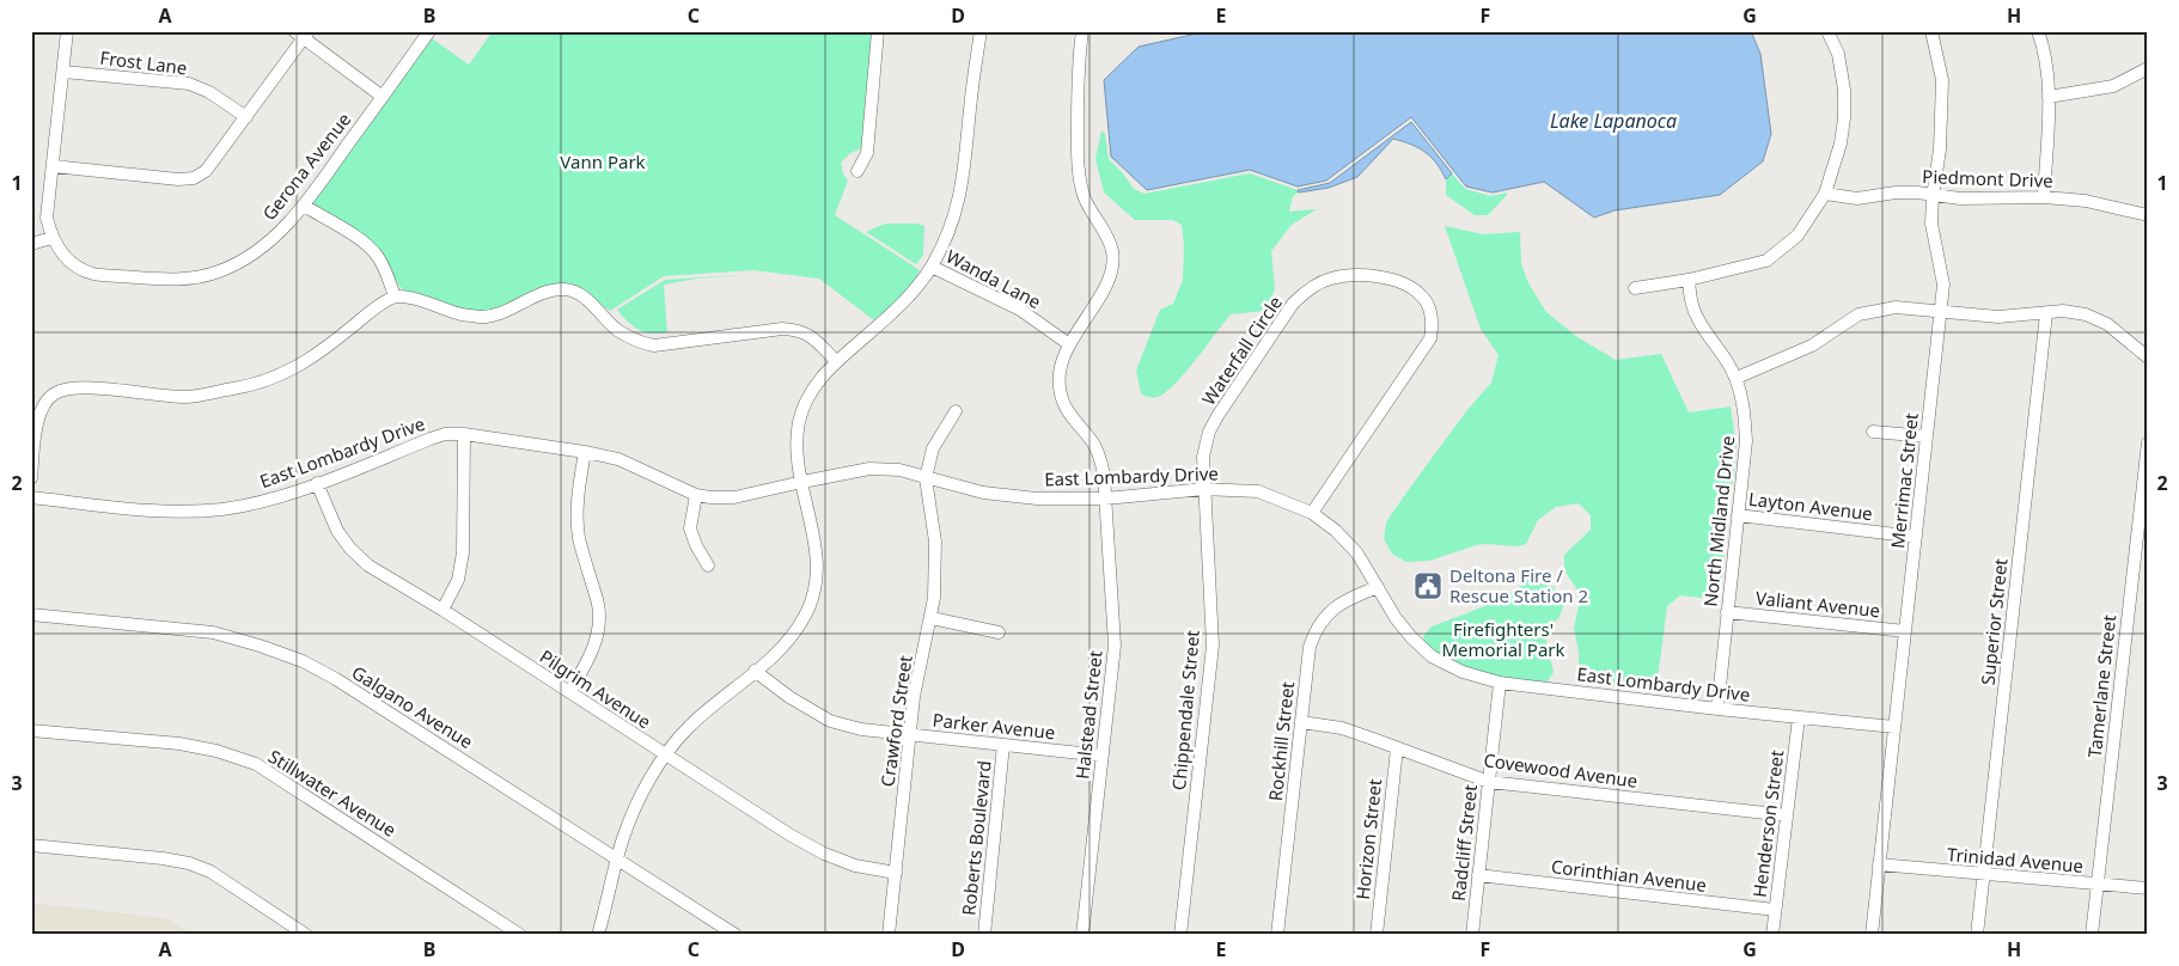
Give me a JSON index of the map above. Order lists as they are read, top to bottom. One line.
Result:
{"streets":{"street":["Frost Lane","Gerona Avenue","Piedmont Drive","Wanda Lane","Waterfall Circle","East Lombardy Drive","Merrimac Street","Layton Avenue","North Midland Drive","Valiant Avenue","Superior Street","Tamerlane Street","Pilgrim Avenue","Galgano Avenue","Chippendale Street","Halstead Street","Crawford Street","Parker Avenue","Rockhill Street","Covewood Avenue","Stillwater Avenue","Henderson Street","Roberts Boulevard","Horizon Street","Radcliff Street","Trinidad Avenue","Corinthian Avenue"]},"crossings":[["Piedmont Drive","Merrimac Street"],["Wanda Lane","Halstead Street"],["Waterfall Circle","East Lombardy Drive"],["Waterfall Circle","Chippendale Street"],["East Lombardy Drive","Merrimac Street"],["East Lombardy Drive","North Midland Drive"],["East Lombardy Drive","Pilgrim Avenue"],["East Lombardy Drive","Chippendale Street"],["East Lombardy Drive","Halstead Street"],["East Lombardy Drive","Crawford Street"],["East Lombardy Drive","Rockhill Street"],["East Lombardy Drive","Henderson Street"],["East Lombardy Drive","Radcliff Street"],["Merrimac Street","Layton Avenue"],["Merrimac Street","Valiant Avenue"],["Merrimac Street","Trinidad Avenue"],["Layton Avenue","North Midland Drive"],["North Midland Drive","Valiant Avenue"],["Superior Street","Trinidad Avenue"],["Tamerlane Street","Trinidad Avenue"],["Pilgrim Avenue","Crawford Street"],["Halstead Street","Parker Avenue"],["Crawford Street","Parker Avenue"],["Parker Avenue","Roberts Boulevard"],["Rockhill Street","Covewood Avenue"],["Covewood Avenue","Henderson Street"],["Covewood Avenue","Horizon Street"],["Covewood Avenue","Radcliff Street"],["Henderson Street","Corinthian Avenue"],["Radcliff Street","Corinthian Avenue"]],"water":["Lake Lapanoca"],"parks":["Vann Park","Firefighters' Memorial Park"],"places":{"public building":["Deltona Fire / Rescue Station 2"]},"grid":{"columns":["A","B","C","D","E","F","G","H"],"rows":["1","2","3"]}}
